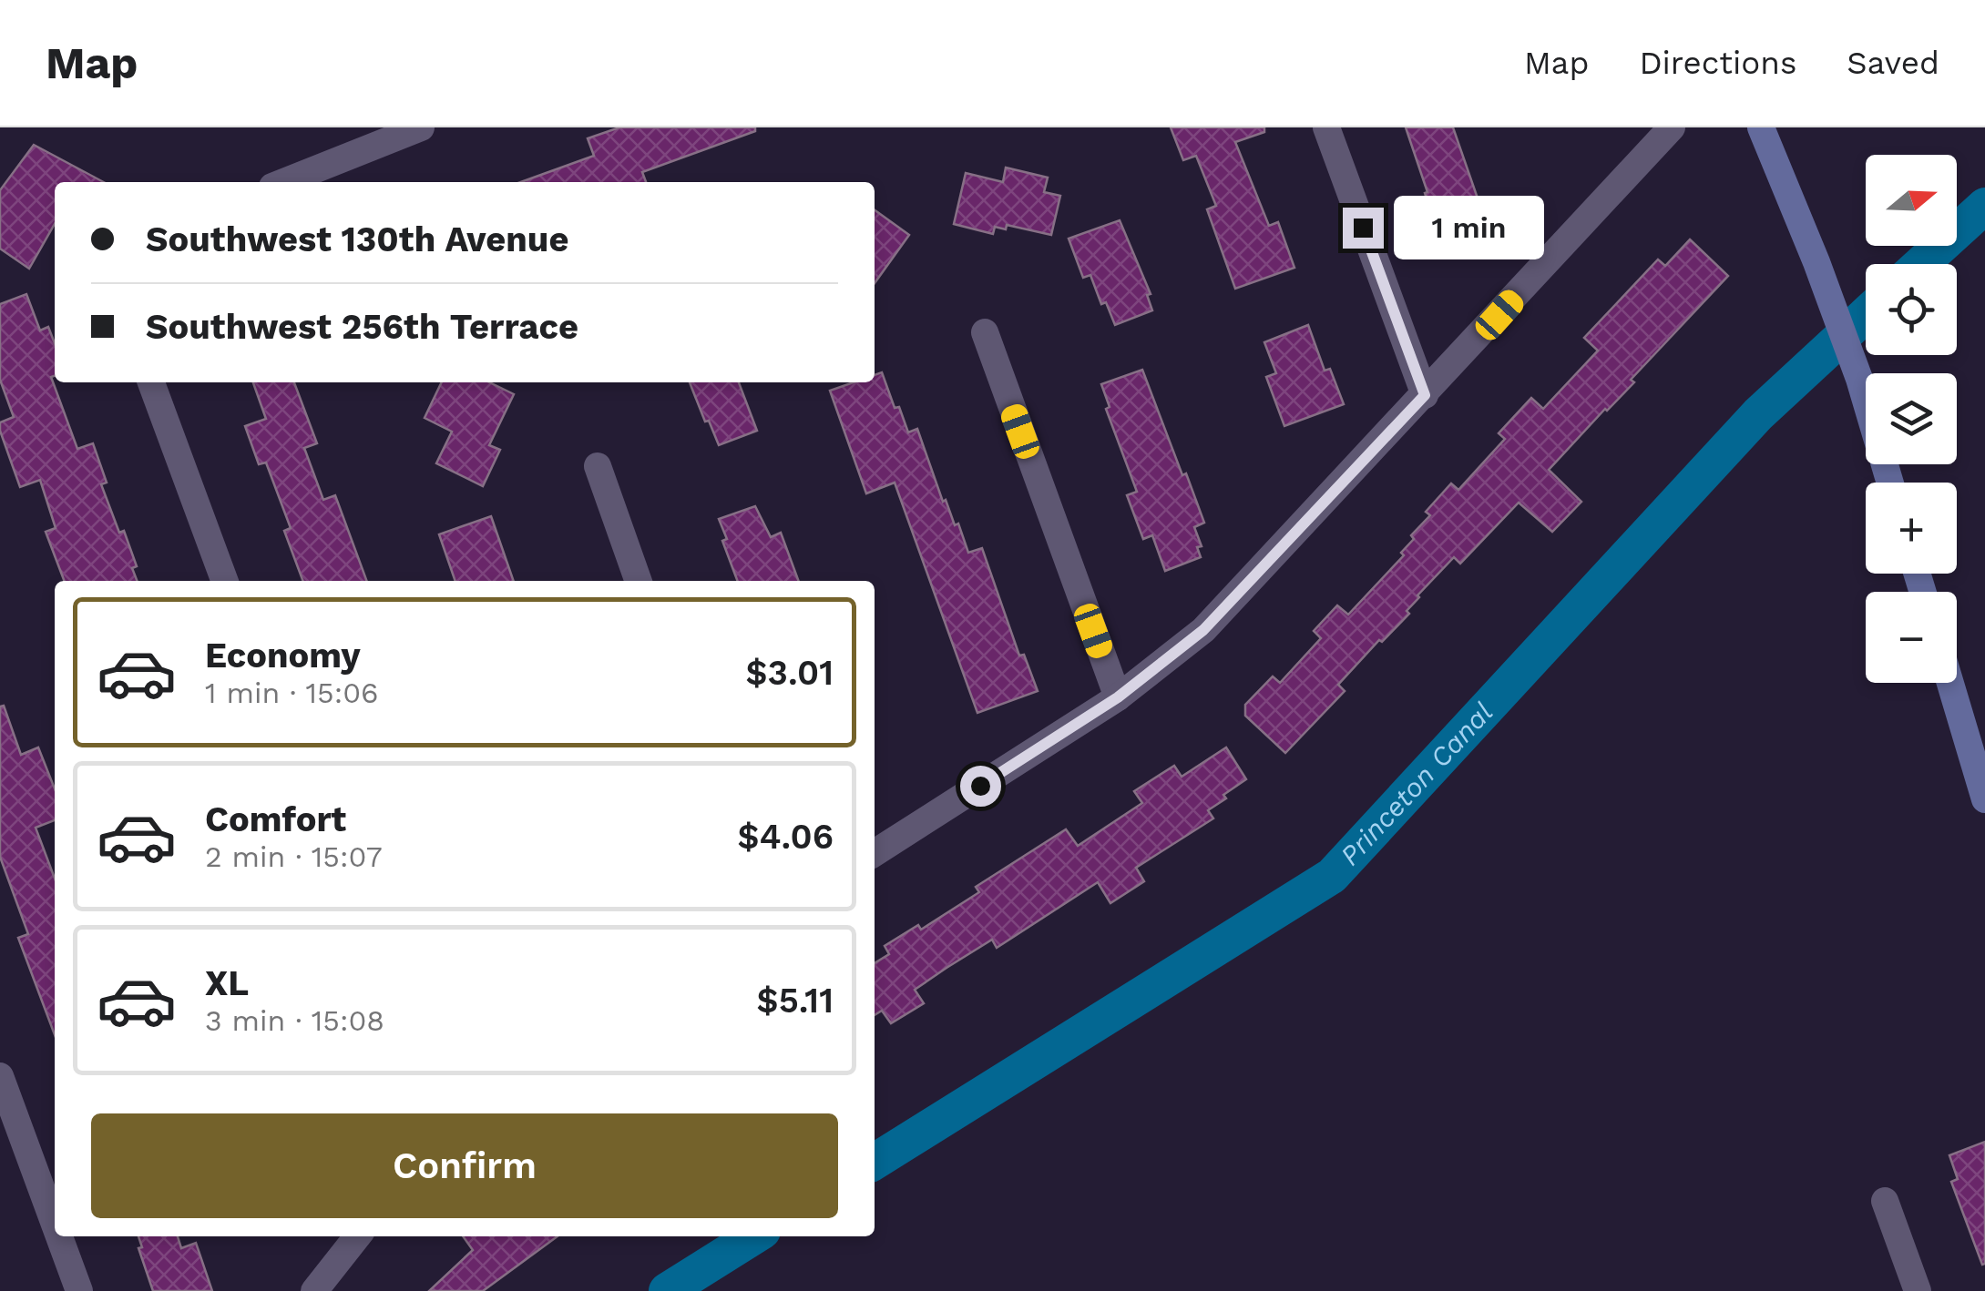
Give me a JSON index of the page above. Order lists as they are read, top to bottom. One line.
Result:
{"water":["Princeton Canal"],"north":"right","page":{"header":"Map","nav":["Map","Directions","Saved"],"map_buttons":["+","−"],"banner":["Southwest 130th Avenue","Southwest 256th Terrace"],"bubble":"1 min","list":[{"name":"Economy","note":"1 min · 15:06","value":"$3.01"},{"name":"Comfort","note":"2 min · 15:07","value":"$4.06"},{"name":"XL","note":"3 min · 15:08","value":"$5.11"}],"buttons":"Confirm"}}
